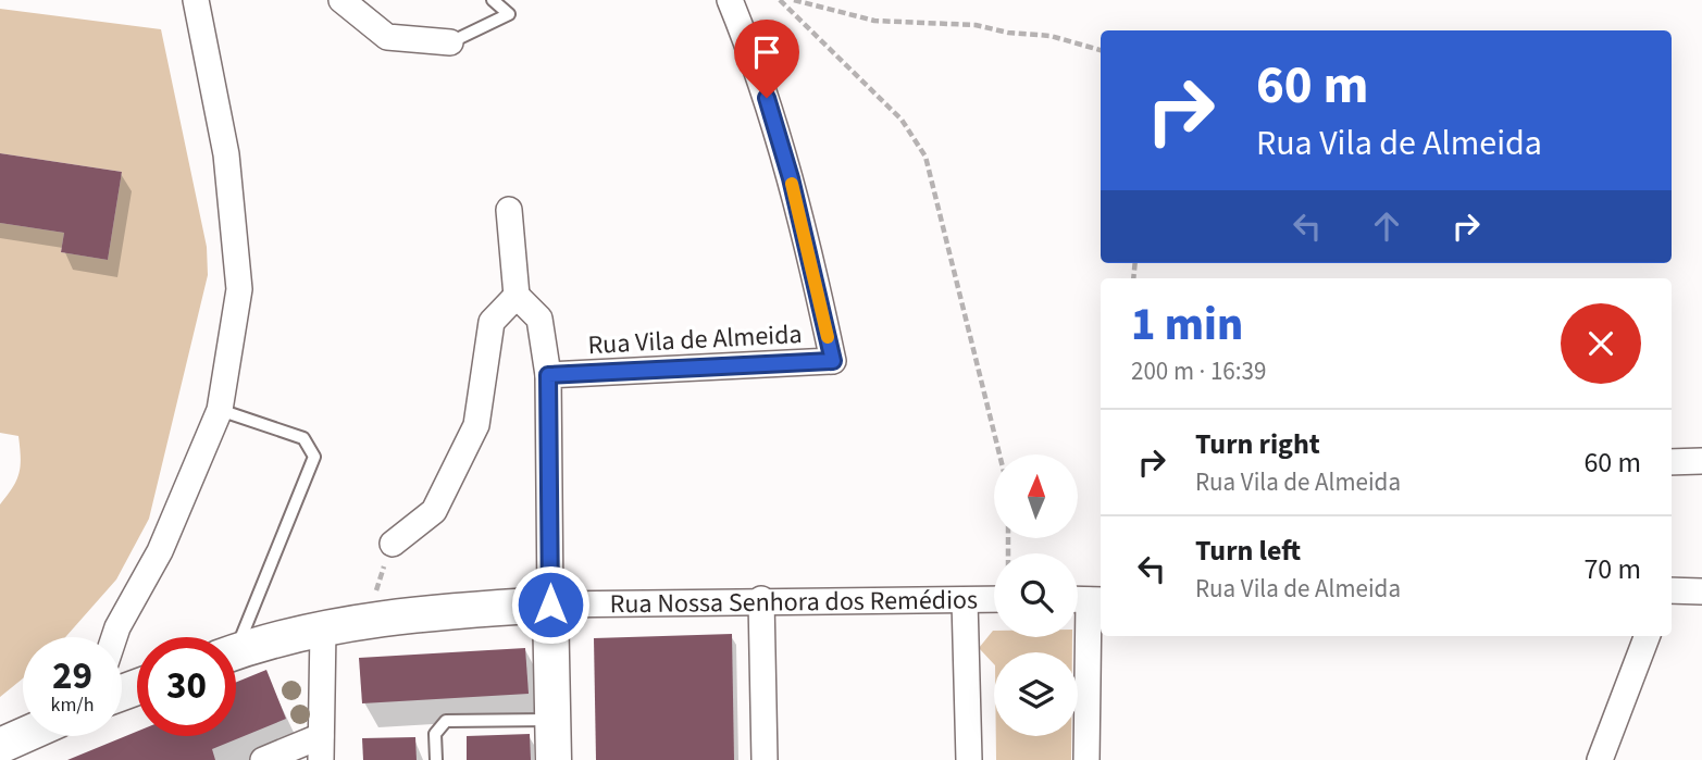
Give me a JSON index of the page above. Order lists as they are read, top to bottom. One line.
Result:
{"streets":{"street":["Rua Vila de Almeida","Rua Nossa Senhora dos Remédios"]},"north":"top","page":{"turn":["60 m","Rua Vila de Almeida"],"heading":["1 min","200 m · 16:39"],"list":[{"name":"Turn right","note":"Rua Vila de Almeida","value":"60 m"},{"name":"Turn left","note":"Rua Vila de Almeida","value":"70 m"}],"speed":"29 km/h","limit":"30"}}
